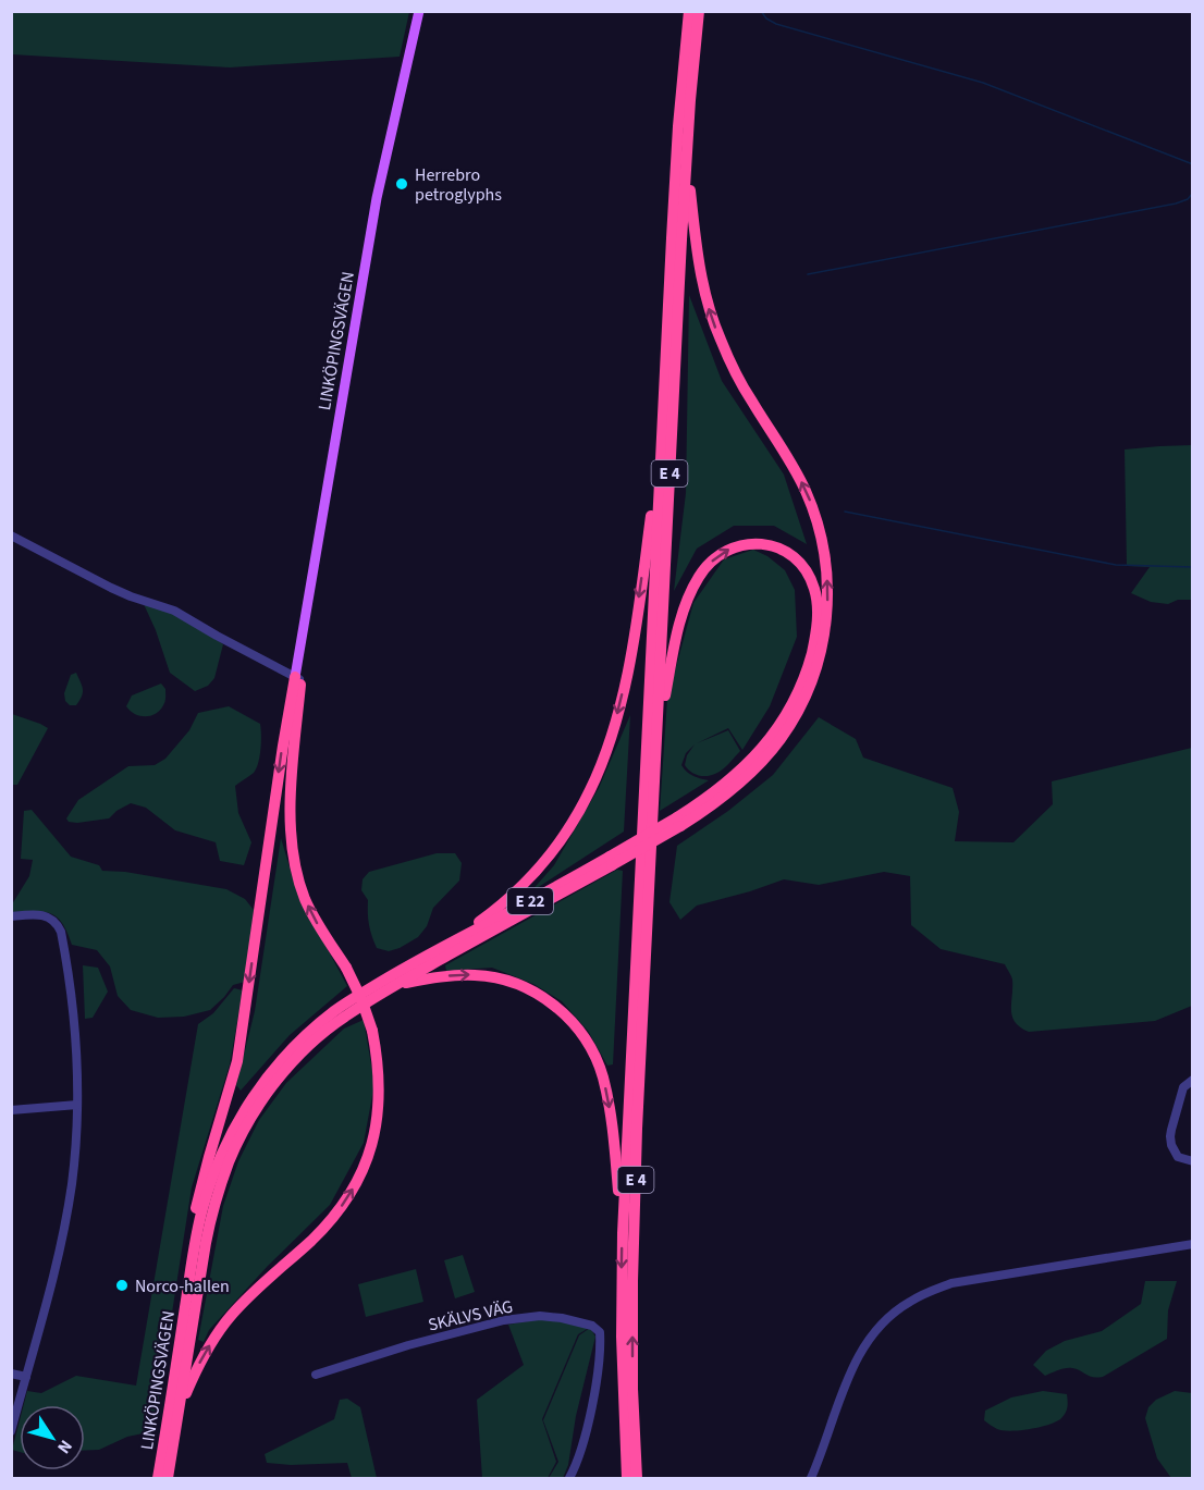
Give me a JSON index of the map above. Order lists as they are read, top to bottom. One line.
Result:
{"streets":{"highway":["LINKÖPINGSVÄGEN","E 4","E 22"],"street":["SKÄLVS VÄG"]},"crossings":[["LINKÖPINGSVÄGEN","E 22"]],"places":["Herrebro petroglyphs","Norco-hallen"],"north":"bottom right"}
